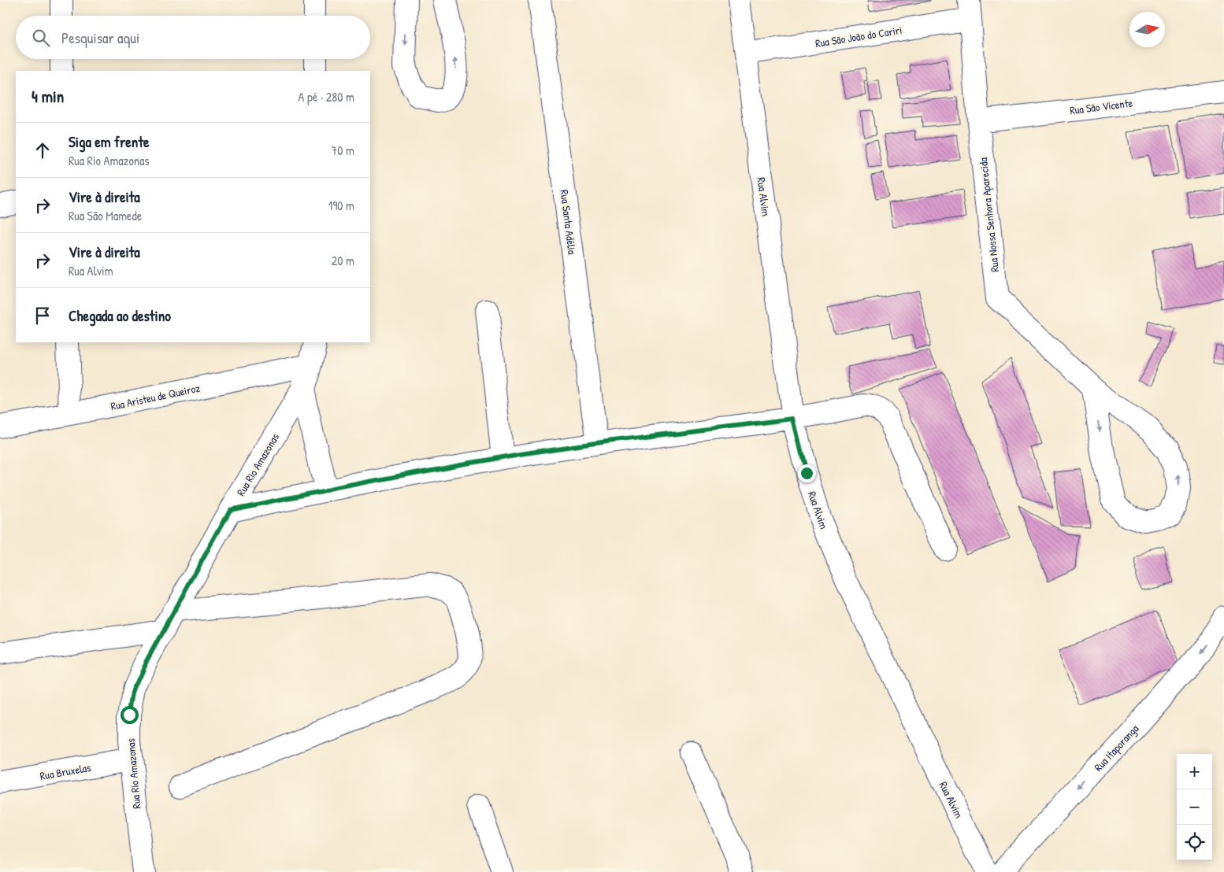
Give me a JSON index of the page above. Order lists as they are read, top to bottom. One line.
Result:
{"streets":{"street":["Rua São João do Cariri","Rua São Vicente","Rua Alvim","Rua Nossa Senhora Aparecida","Rua Santa Adélia","Rua Aristeu de Queiroz","Rua Rio Amazonas","Rua Itaporanga","Rua Bruxelas"]},"crossings":[["Rua São João do Cariri","Rua Alvim"],["Rua São João do Cariri","Rua Nossa Senhora Aparecida"],["Rua São Vicente","Rua Nossa Senhora Aparecida"],["Rua Aristeu de Queiroz","Rua Rio Amazonas"],["Rua Rio Amazonas","Rua Bruxelas"]],"one_way":["Rua Itaporanga"],"north":"right","page":{"search":"Pesquisar aqui","heading":["4 min","A pé · 280 m"],"list":[["Siga em frente","Rua Rio Amazonas","70 m"],["Vire à direita","Rua São Mamede","190 m"],["Vire à direita","Rua Alvim","20 m"],"Chegada ao destino"],"map_buttons":["+","−"]}}
